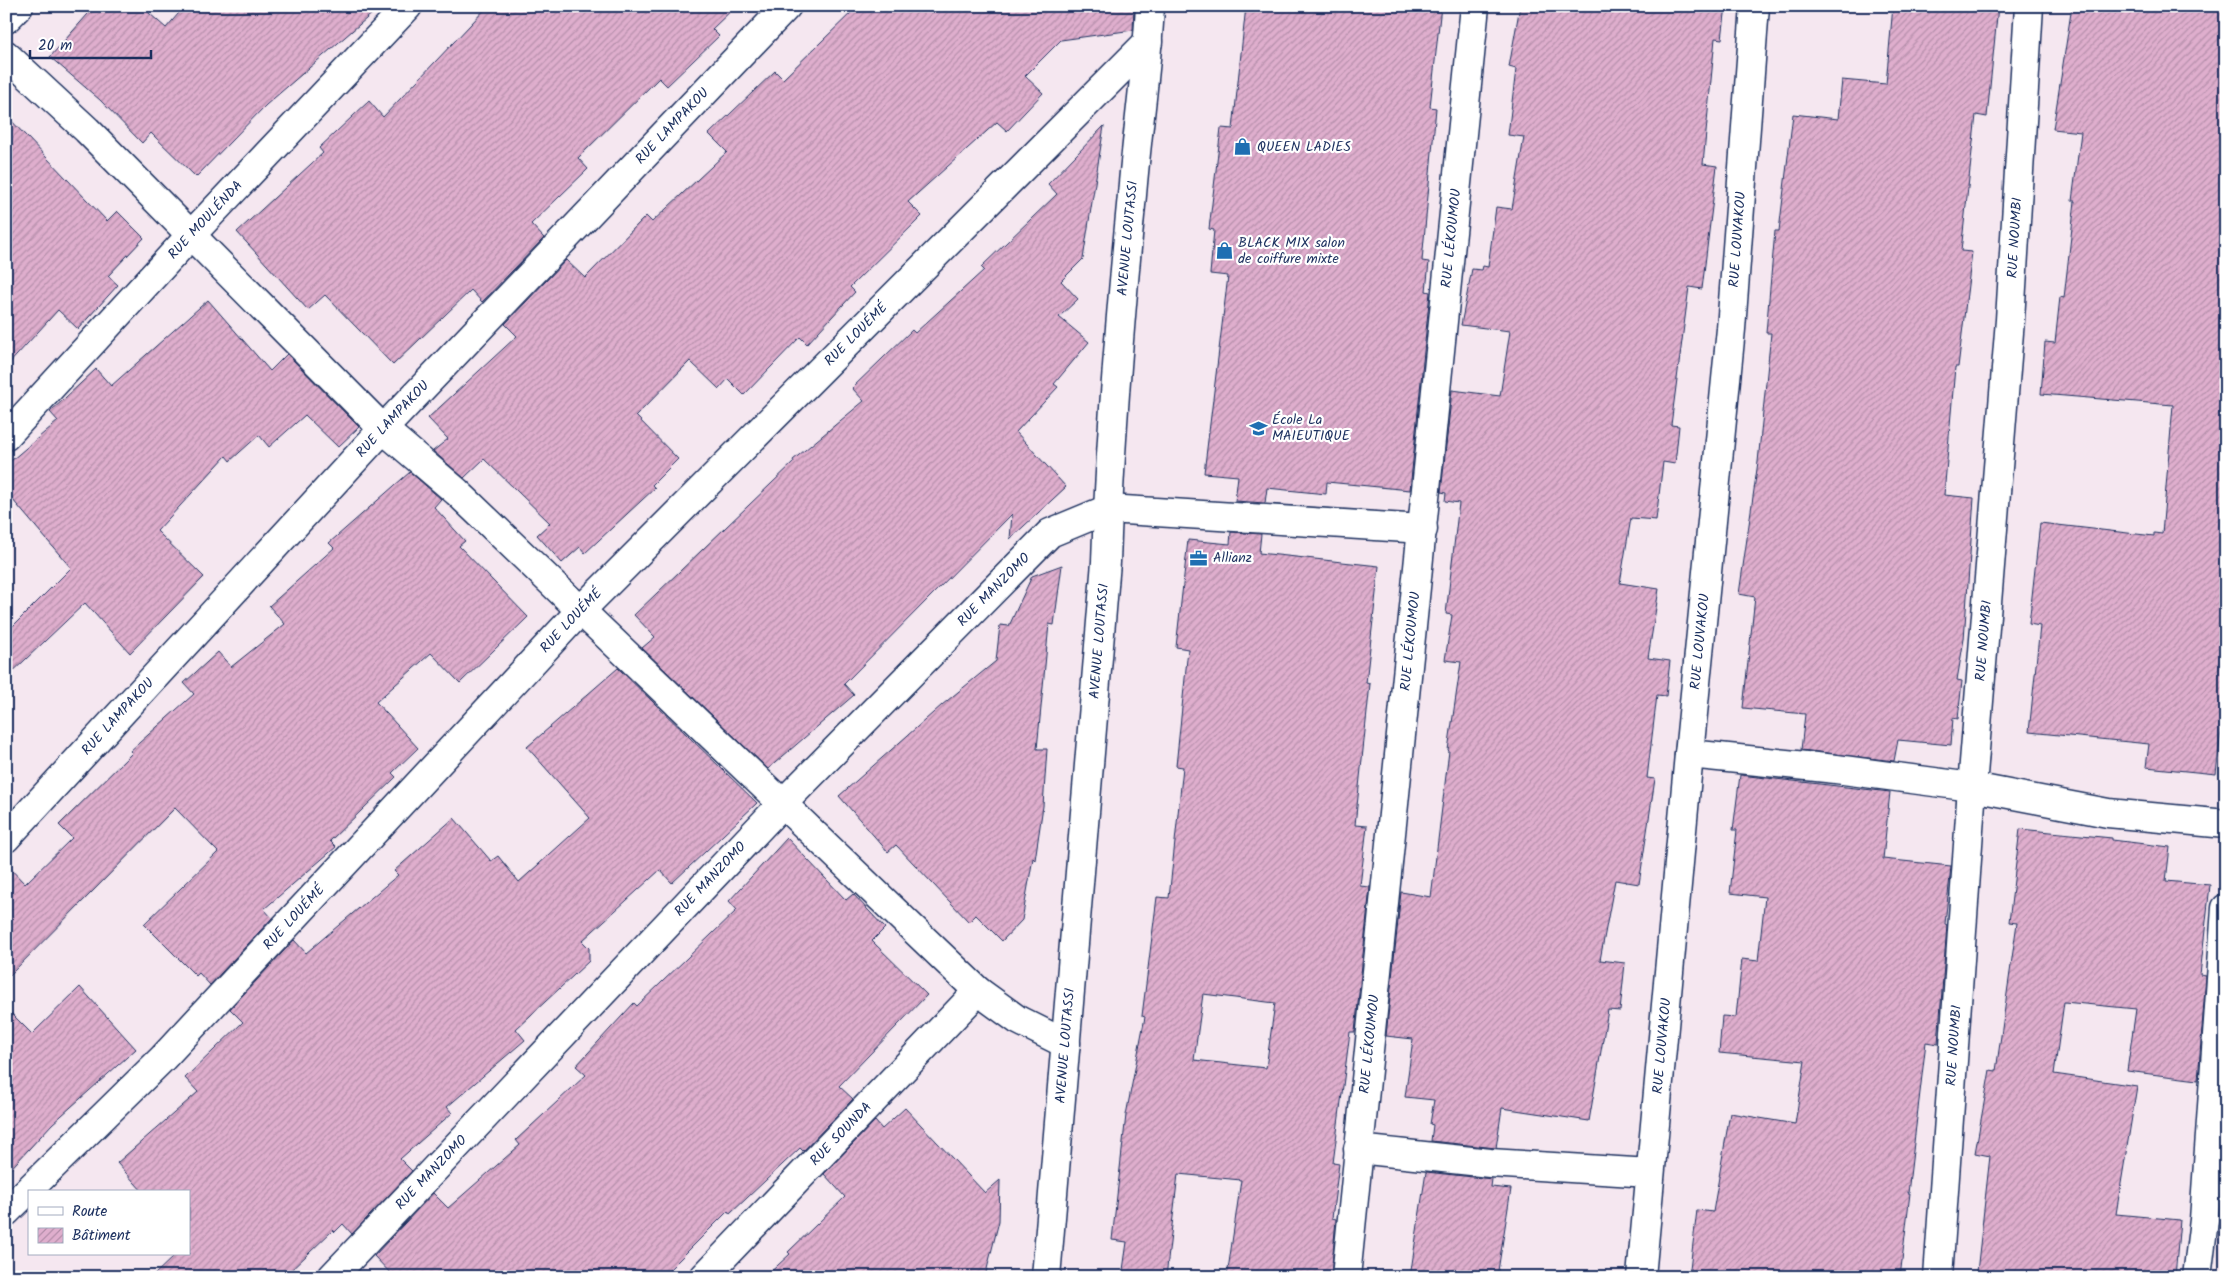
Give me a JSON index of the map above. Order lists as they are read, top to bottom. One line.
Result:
{"streets":{"street":["RUE LAMPAKOU","RUE MOULÉNDA","AVENUE LOUTASSI","RUE LOUVAKOU","RUE NOUMBI","RUE LÉKOUMOU","RUE LOUÉMÉ","RUE MANZOMO","RUE SOUNDA"]},"crossings":[["AVENUE LOUTASSI","RUE LOUÉMÉ"],["AVENUE LOUTASSI","RUE MANZOMO"]],"places":{"shop":["QUEEN LADIES","BLACK MIX salon de coiffure mixte"],"school or university":["École La MAIEUTIQUE"],"office":["Allianz"]},"legend":["Route","Bâtiment"],"scale_bar":"20 m"}
